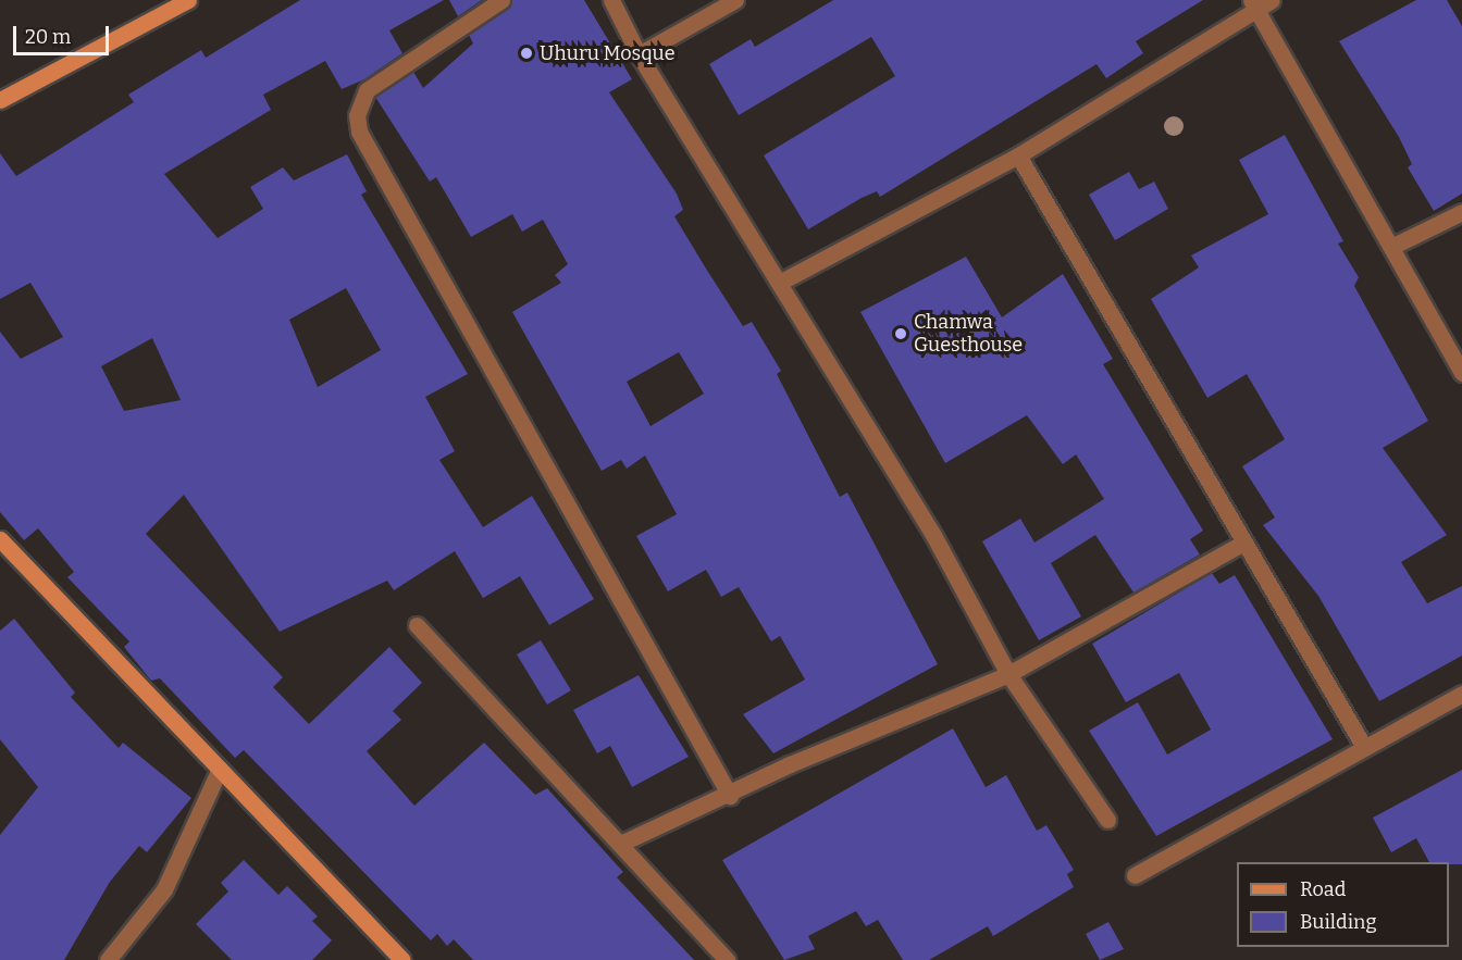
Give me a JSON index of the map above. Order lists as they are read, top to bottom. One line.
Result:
{"places":["Uhuru Mosque","Chamwa Guesthouse"],"legend":["Road","Building"],"scale_bar":"20 m"}
